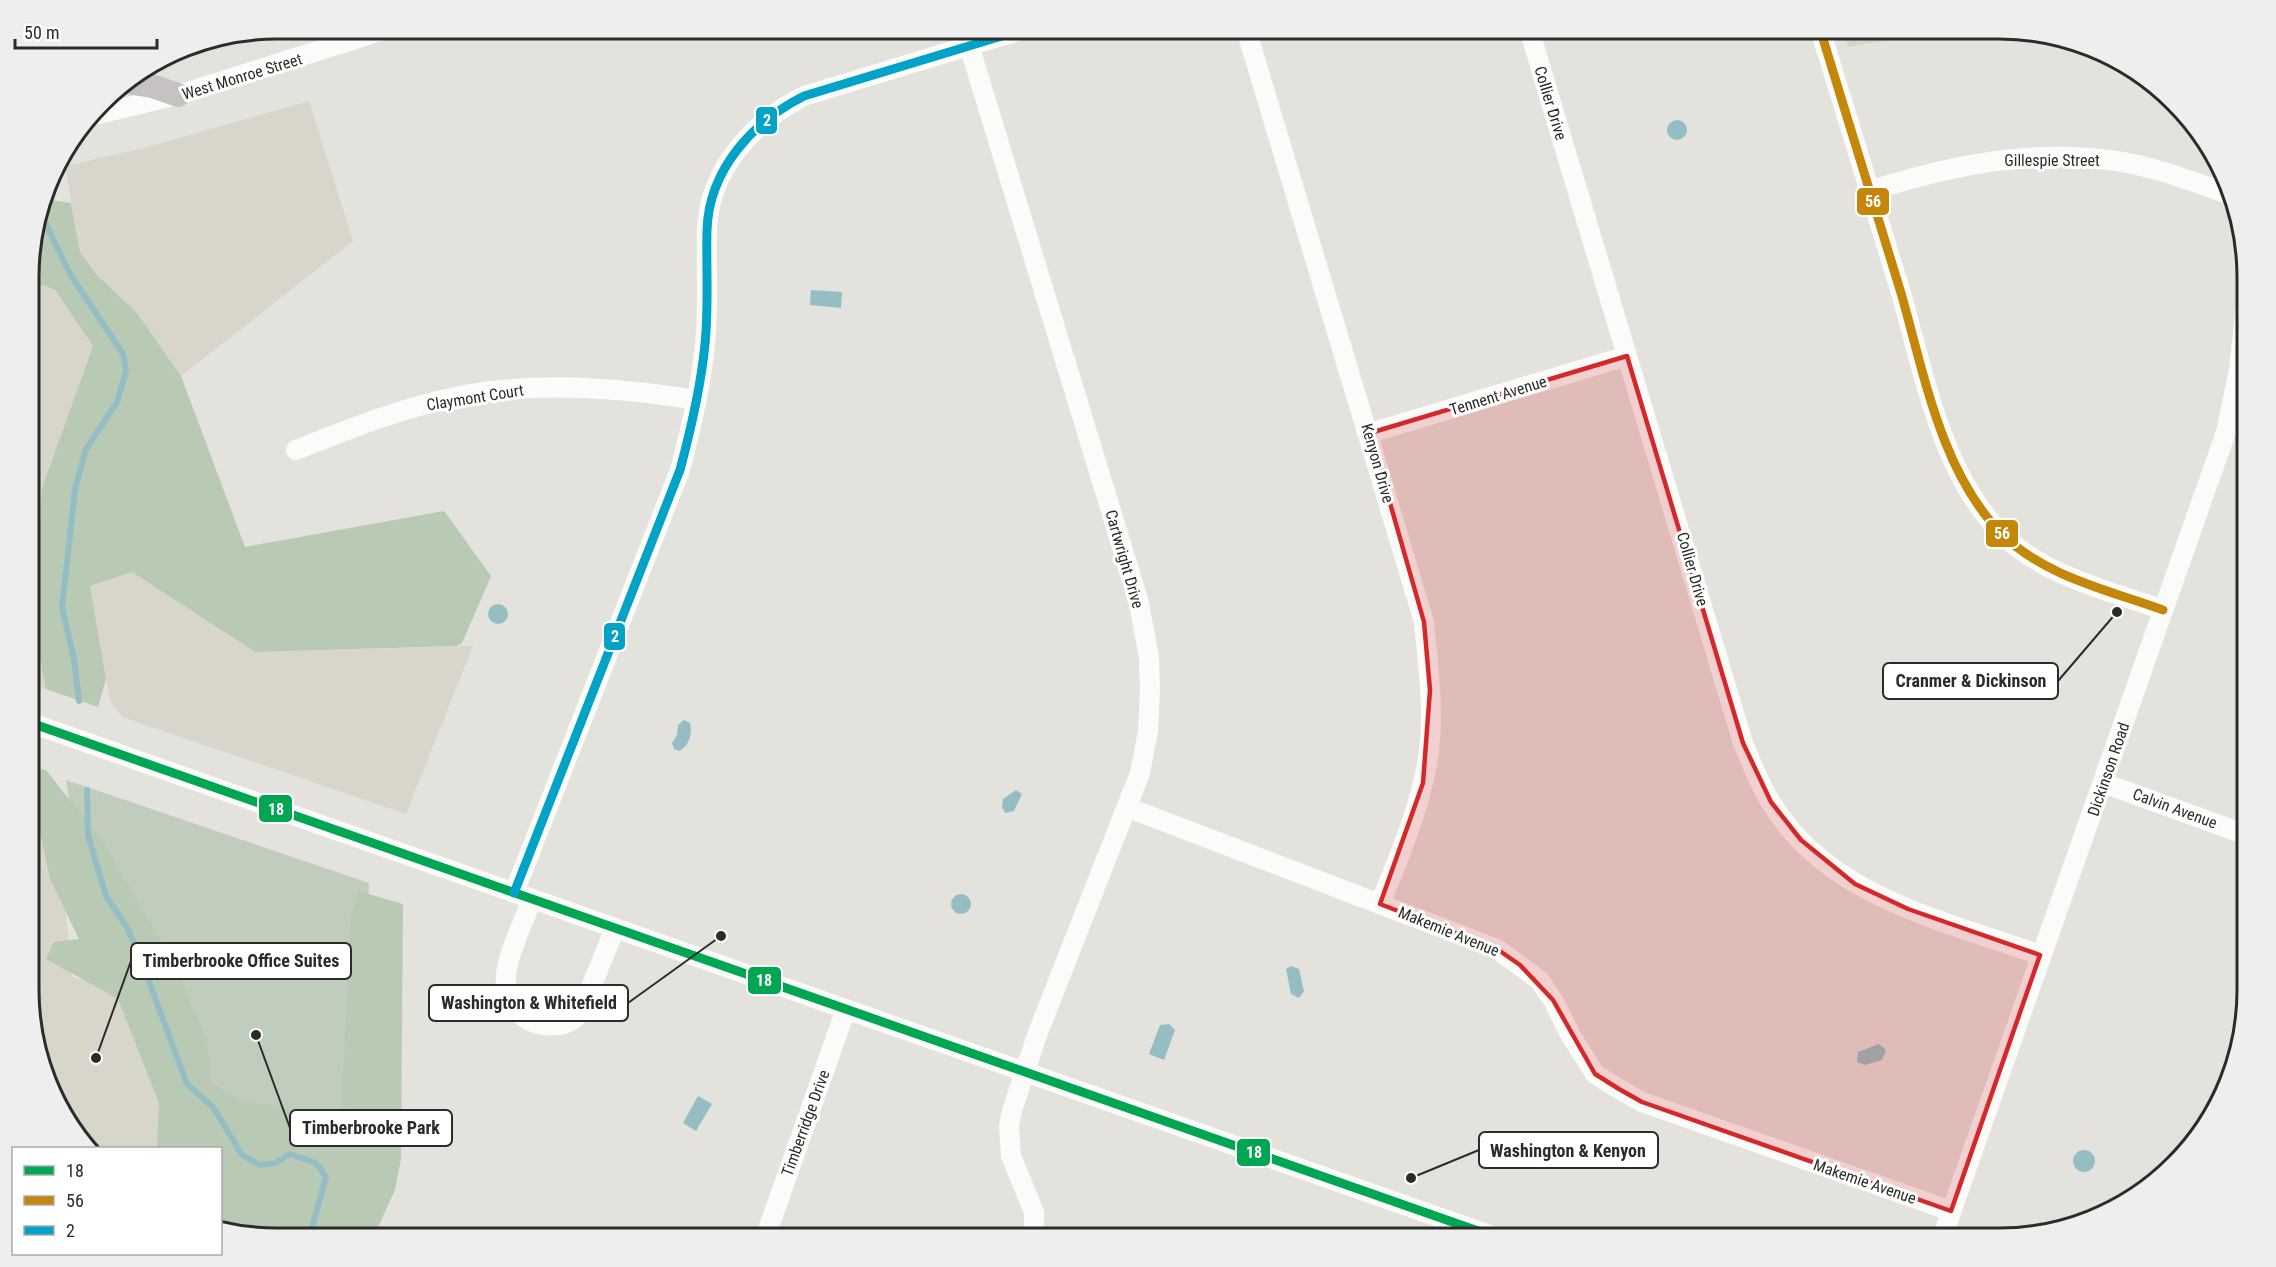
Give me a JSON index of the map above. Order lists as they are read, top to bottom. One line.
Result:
{"streets":{"street":["West Monroe Street","Collier Drive","Gillespie Street","Tennent Avenue","Claymont Court","Kenyon Drive","Cartwright Drive","Dickinson Road","Calvin Avenue","Makemie Avenue","Timberridge Drive"]},"crossings":[["Collier Drive","Tennent Avenue"],["Collier Drive","Dickinson Road"],["Tennent Avenue","Kenyon Drive"],["Kenyon Drive","Makemie Avenue"],["Cartwright Drive","Makemie Avenue"],["Dickinson Road","Calvin Avenue"],["Dickinson Road","Makemie Avenue"]],"places":["Cranmer & Dickinson","Washington & Whitefield","Timberbrooke Park","Timberbrooke Office Suites","Washington & Kenyon"],"lines":["transit line 56","transit line 2","transit line 18"],"legend":["18","56","2"],"scale_bar":"50 m"}
